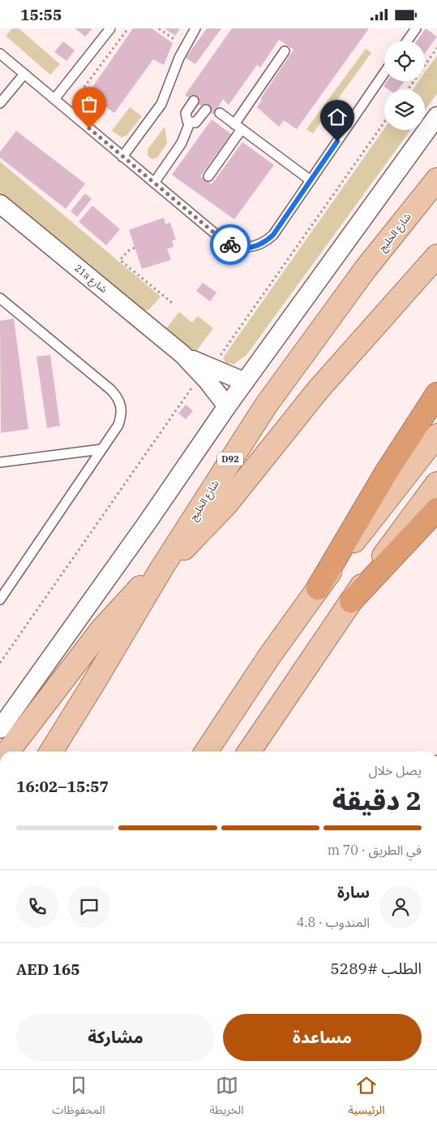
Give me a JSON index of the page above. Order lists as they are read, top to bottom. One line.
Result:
{"streets":{"main road":["شارع الخليج","D92"],"street":["21a شارع"]},"page":{"status":"15:55","heading":["2 دقيقة","يصل خلال","15:57–16:02"],"panel":["سارة","المندوب · 4.8","الطلب #5289","AED 165"],"bar":"في الطريق · 70 m","buttons":["مساعدة","مشاركة"],"tabs":["الرئيسية","الخريطة","المحفوظات"]}}
